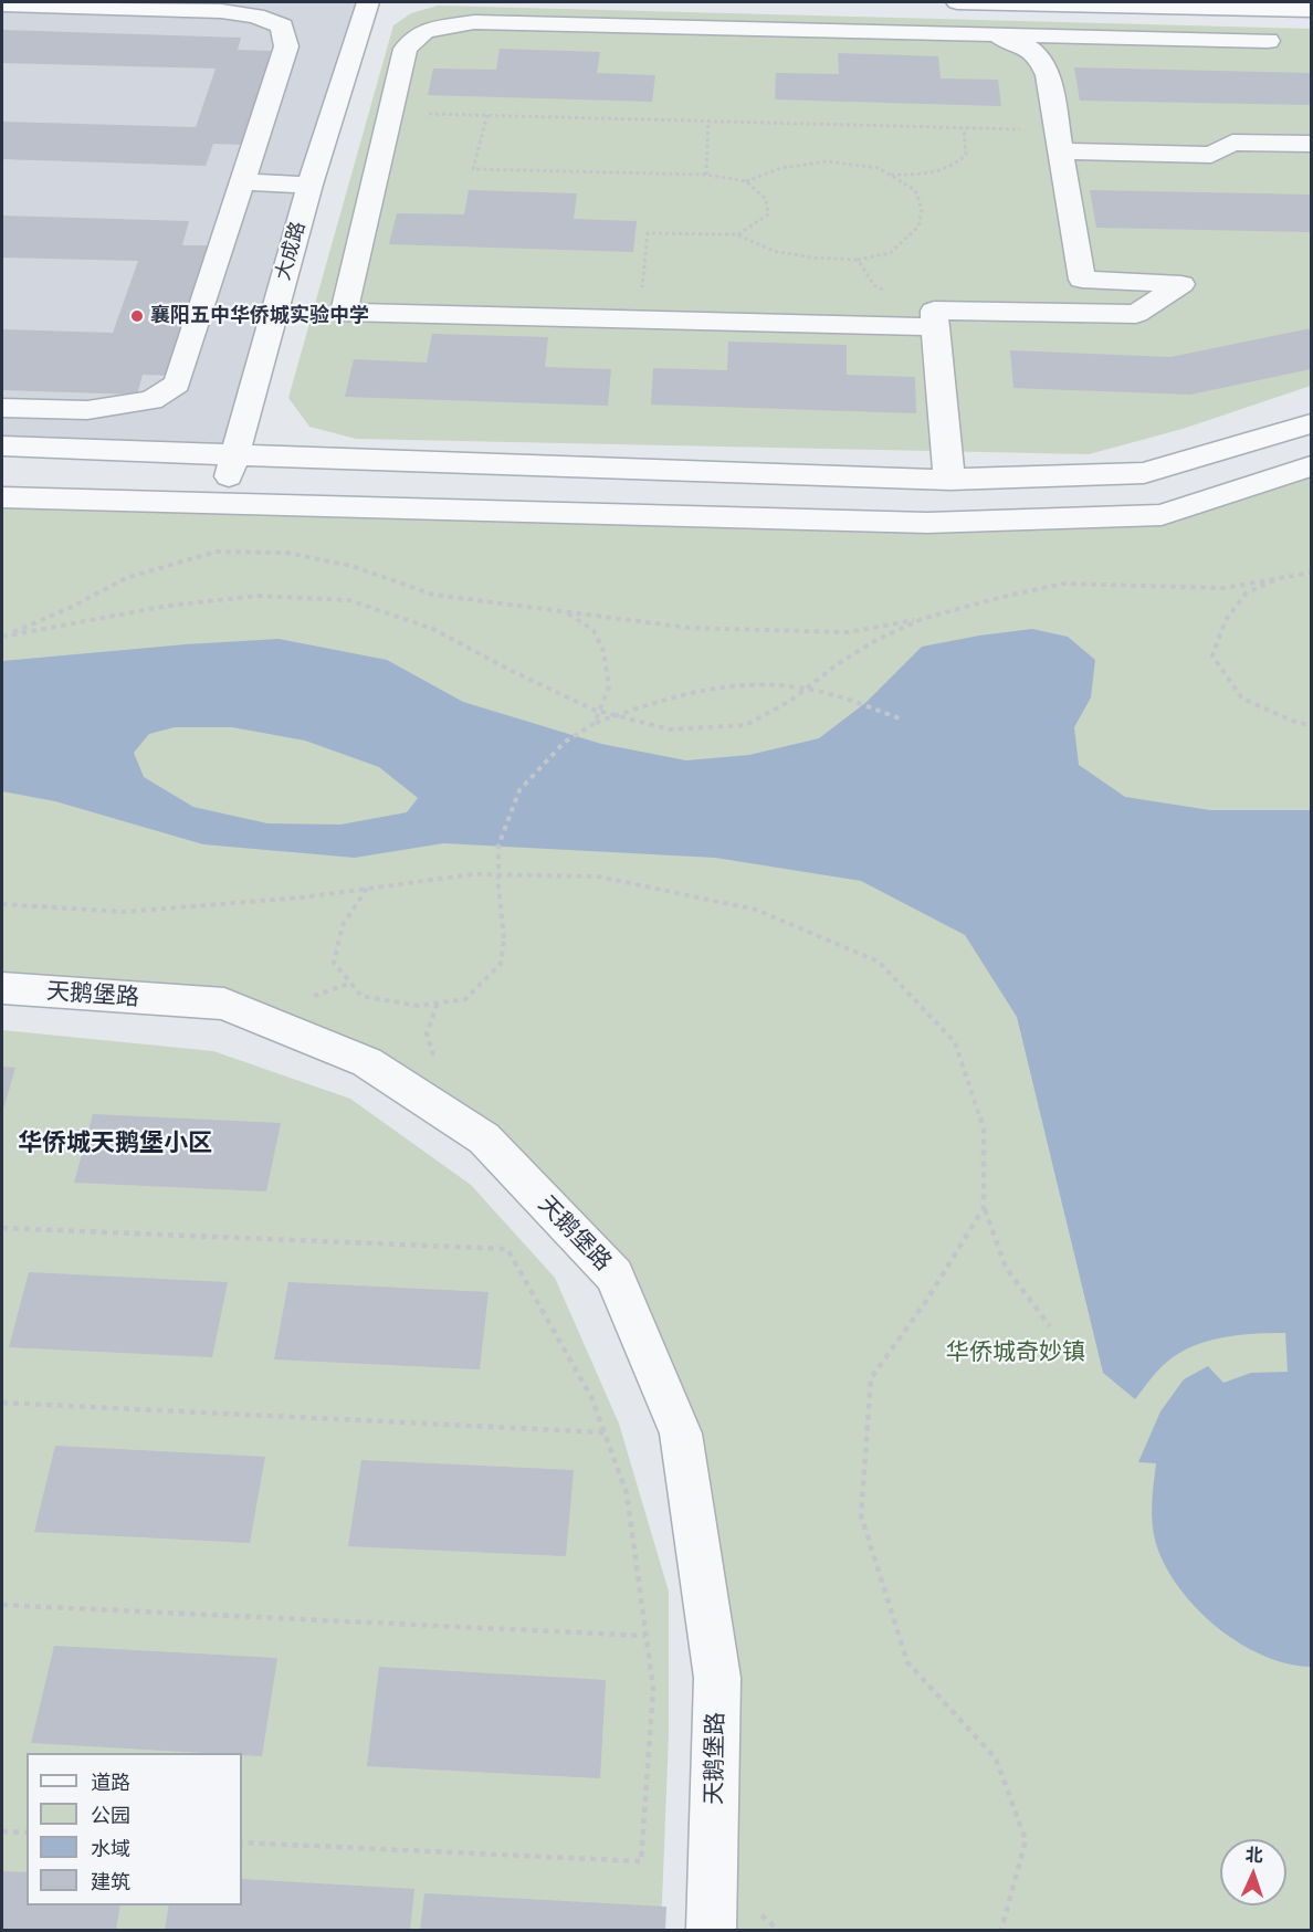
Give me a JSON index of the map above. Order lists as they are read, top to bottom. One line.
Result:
{"streets":{"street":["大成路","天鹅堡路"]},"districts":["华侨城天鹅堡小区"],"parks":["华侨城奇妙镇"],"places":["襄阳五中华侨城实验中学"],"legend":["道路","公园","水域","建筑"],"north":"top"}
